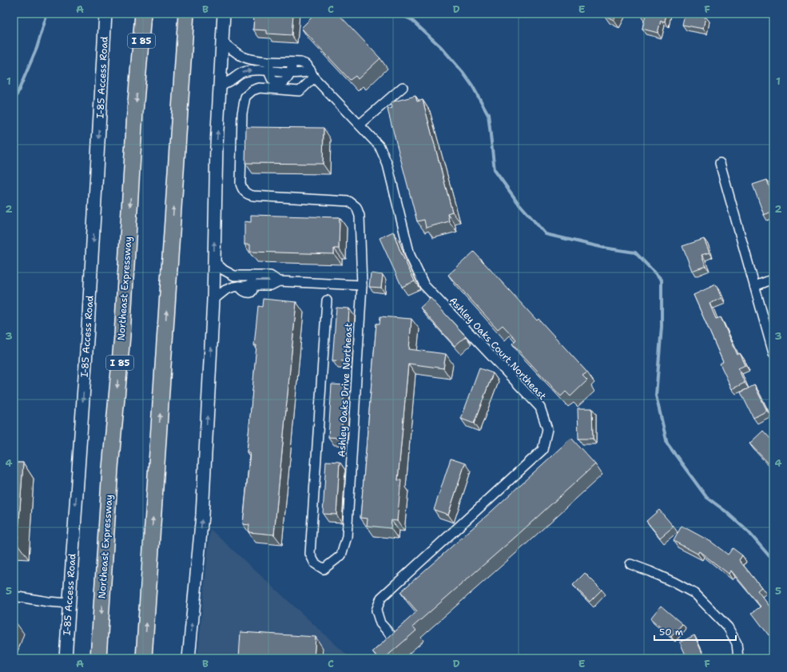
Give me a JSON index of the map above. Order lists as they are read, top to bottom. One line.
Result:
{"streets":{"highway":["I 85","Northeast Expressway"],"main road":["I-85 Access Road"],"street":["Ashley Oaks Court Northeast","Ashley Oaks Drive Northeast"]},"crossings":[["Ashley Oaks Court Northeast","Ashley Oaks Drive Northeast"]],"one_way":["I-85 Access Road"],"scale_bar":"50 m","grid":{"columns":["A","B","C","D","E","F"],"rows":["1","2","3","4","5"]}}
